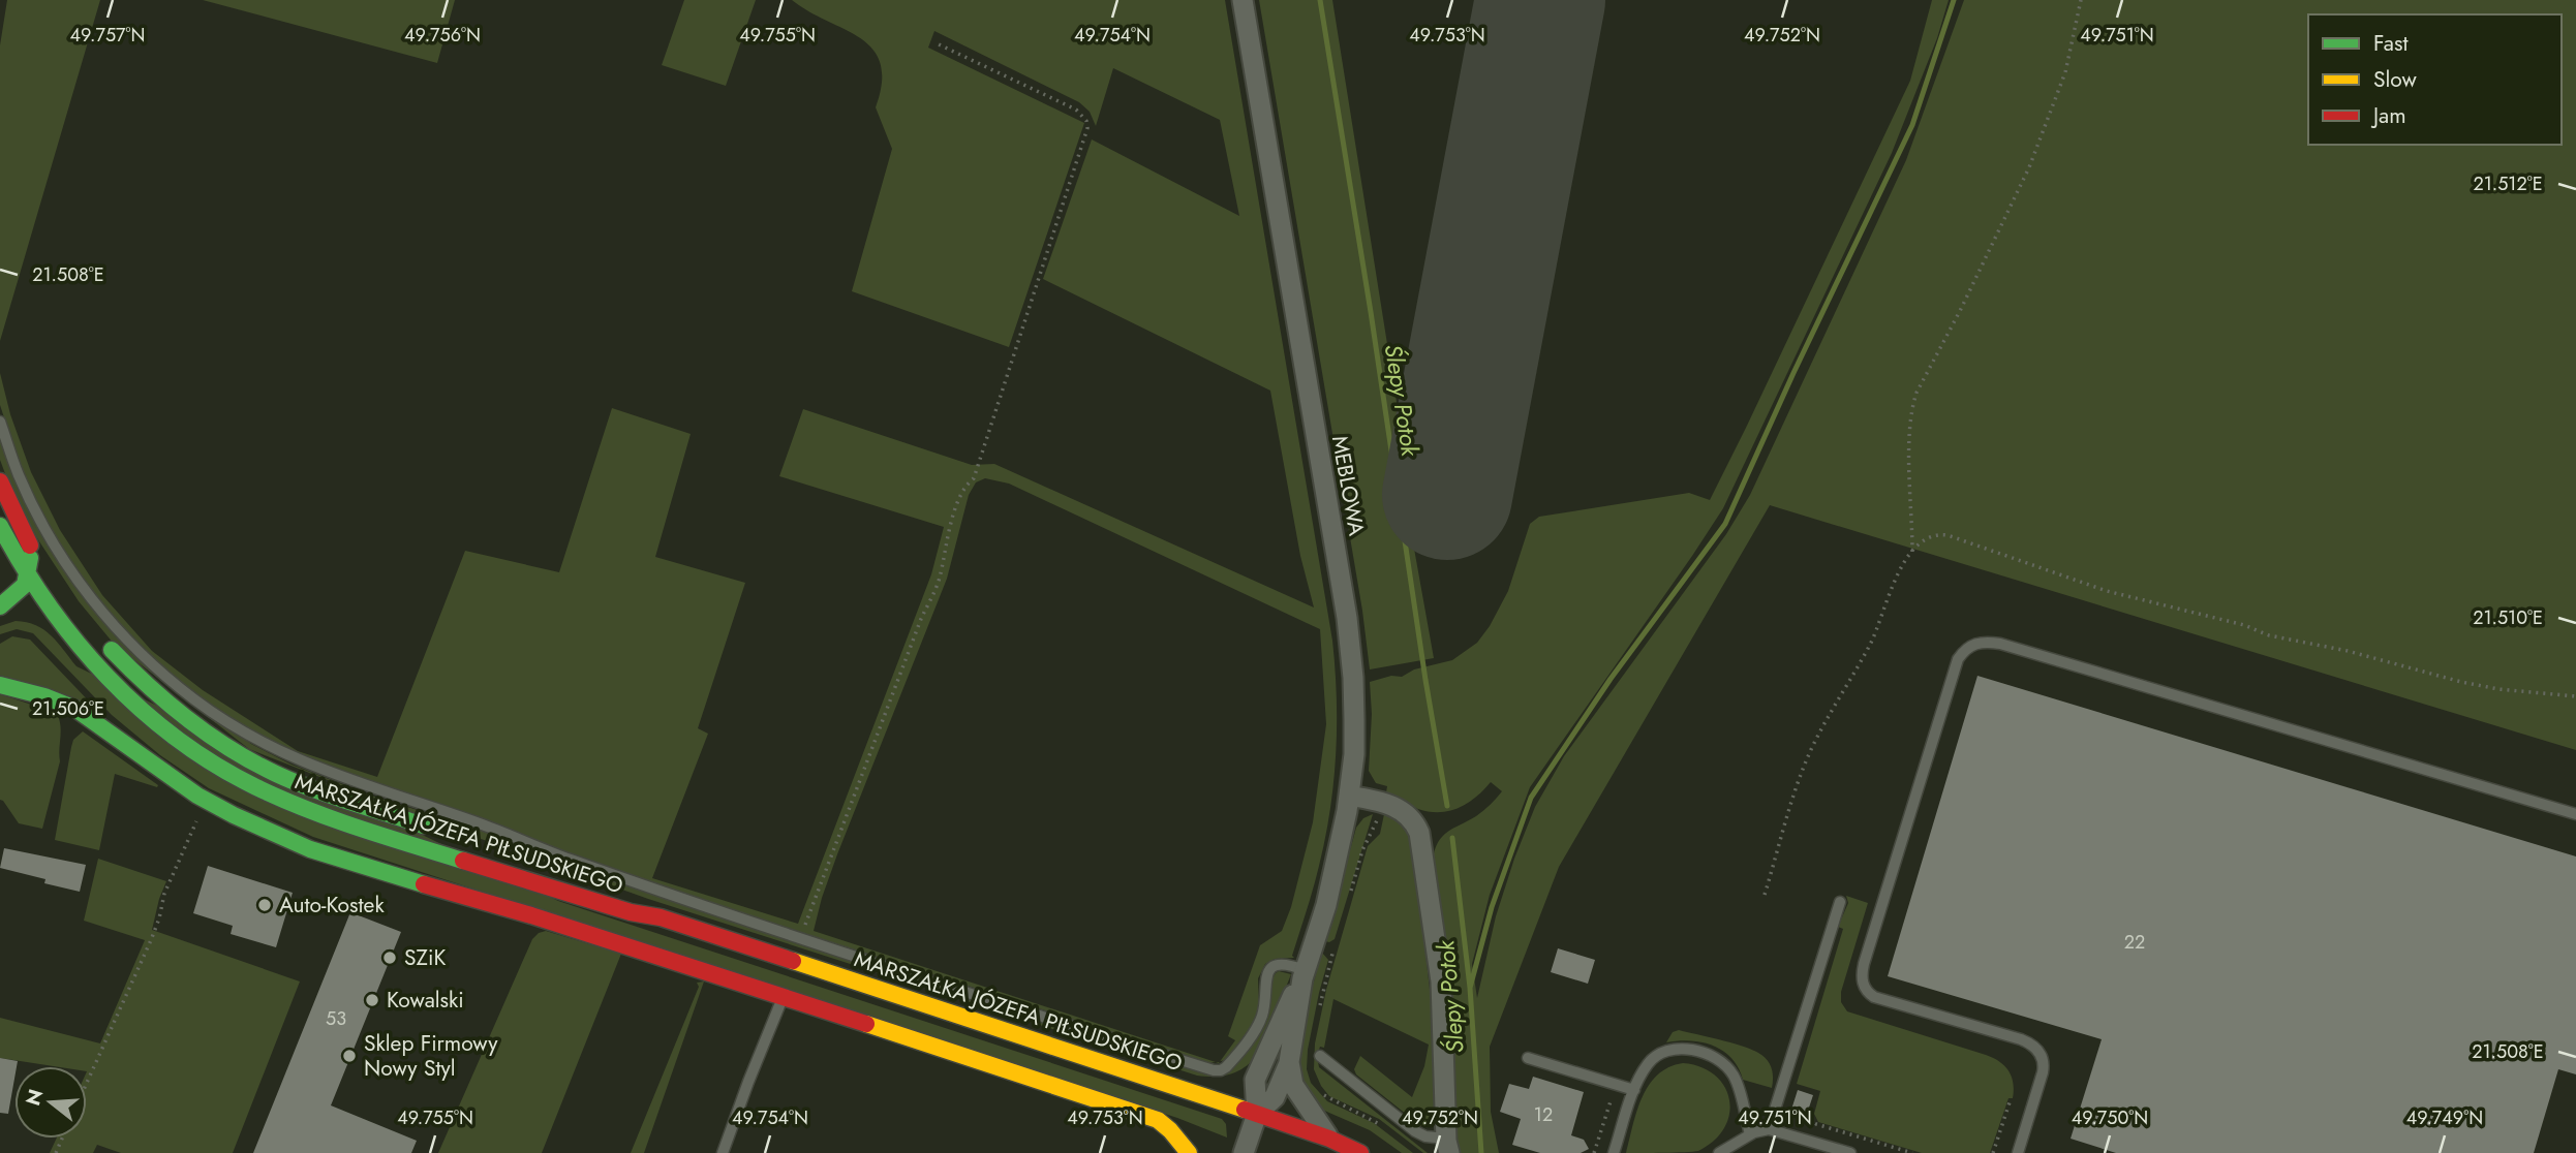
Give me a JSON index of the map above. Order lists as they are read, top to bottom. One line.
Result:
{"streets":{"main road":["MARSZAŁKA JÓZEFA PIŁSUDSKIEGO"],"street":["MEBLOWA"]},"crossings":[["MEBLOWA","MARSZAŁKA JÓZEFA PIŁSUDSKIEGO"]],"water":["Ślepy Potok"],"places":["Auto-Kostek","SZiK","Kowalski","Sklep Firmowy Nowy Styl"],"house_numbers":["22","53","12"],"legend":["Fast","Slow","Jam"],"north":"left","coordinates":["49.757°N","49.756°N","49.755°N","49.754°N","49.753°N","49.752°N","49.751°N","21.512°E","21.508°E","21.510°E","21.506°E","49.750°N","49.749°N"]}
